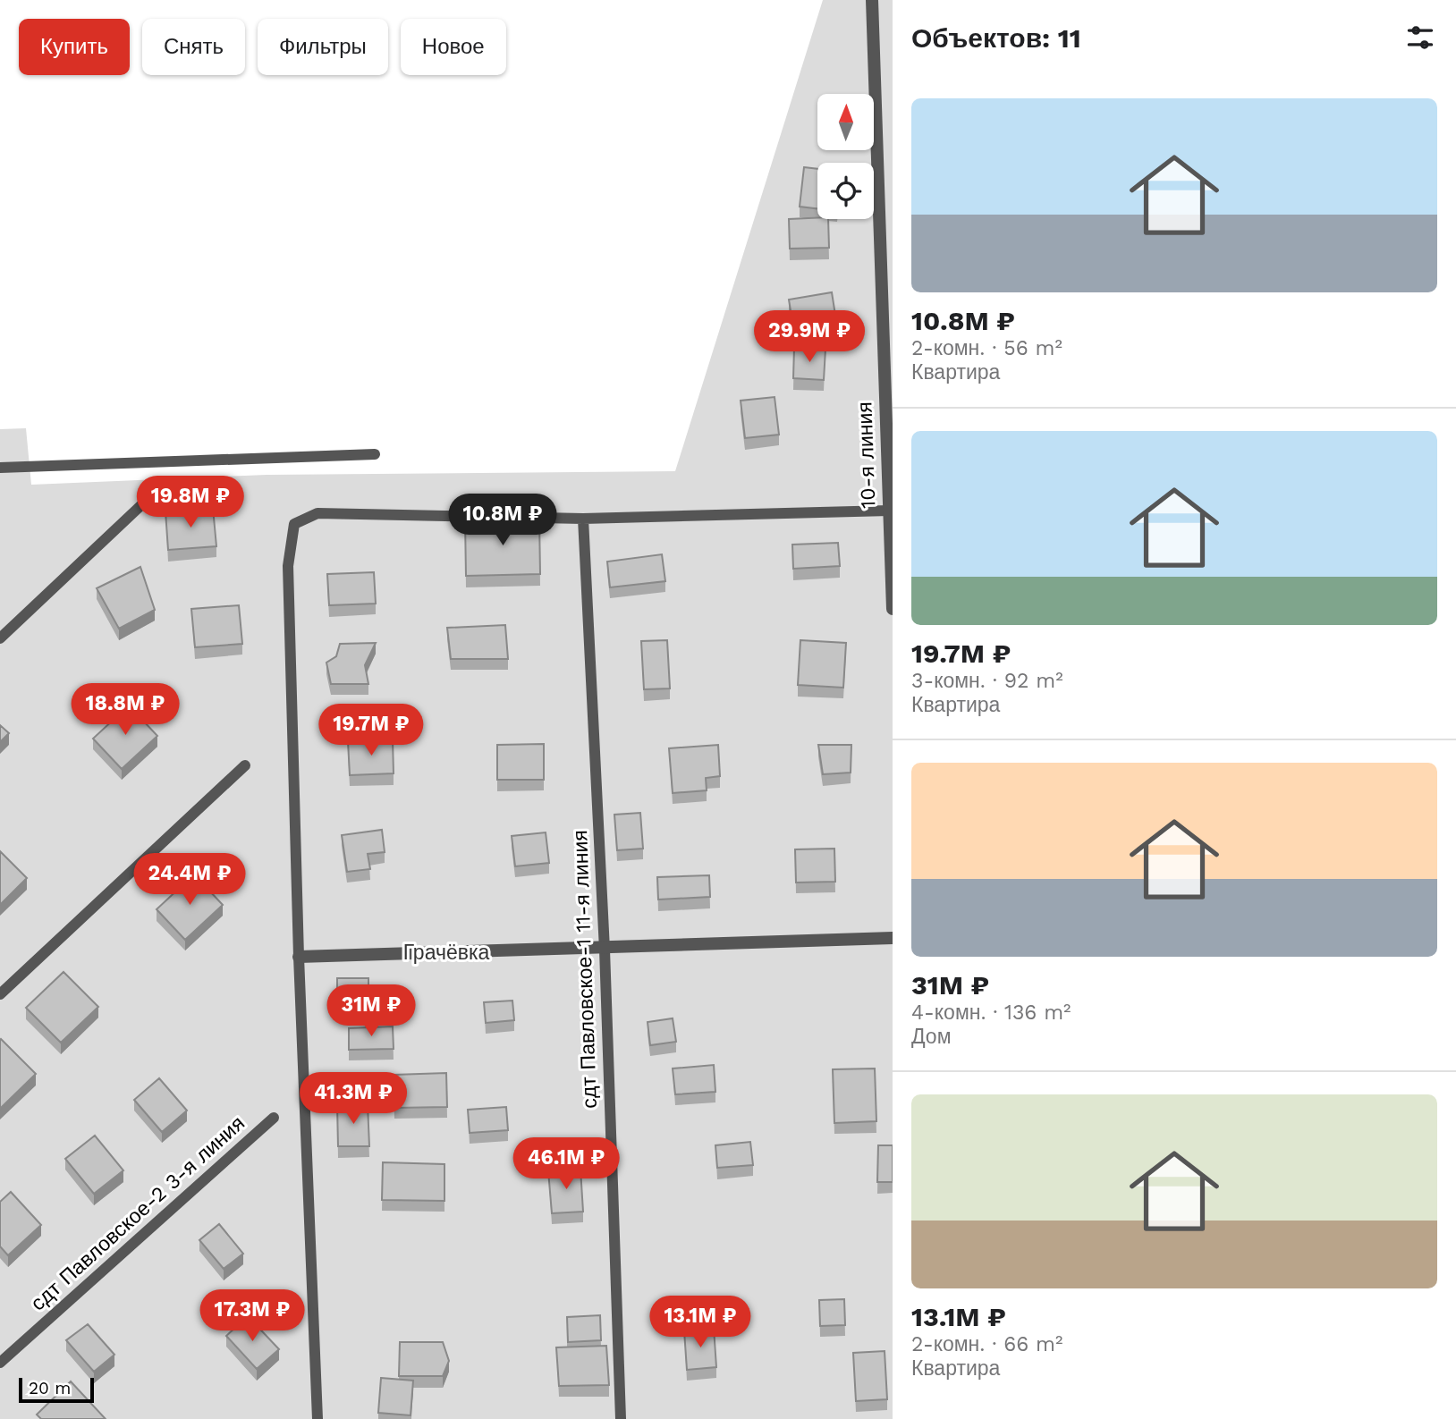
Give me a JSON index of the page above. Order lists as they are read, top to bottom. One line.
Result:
{"streets":{"street":["10-я линия"],"lane":["сдт Павловское-1 11-я линия","сдт Павловское-2 3-я линия"]},"parks":["Грачёвка"],"scale_bar":"20 m","north":"top","page":{"heading":"Объектов: 11","chip":["Купить","Снять","Фильтры","Новое"],"list":[{"name":"10.8M ₽","note":"2-комн. · 56 m² · Квартира"},{"name":"19.7M ₽","note":"3-комн. · 92 m² · Квартира"},{"name":"31M ₽","note":"4-комн. · 136 m² · Дом"},{"name":"13.1M ₽","note":"2-комн. · 66 m² · Квартира"}],"price":["29.9M ₽","19.8M ₽","10.8M ₽","18.8M ₽","19.7M ₽","24.4M ₽","31M ₽","41.3M ₽","46.1M ₽","17.3M ₽","13.1M ₽"],"scale":"20 m"}}
